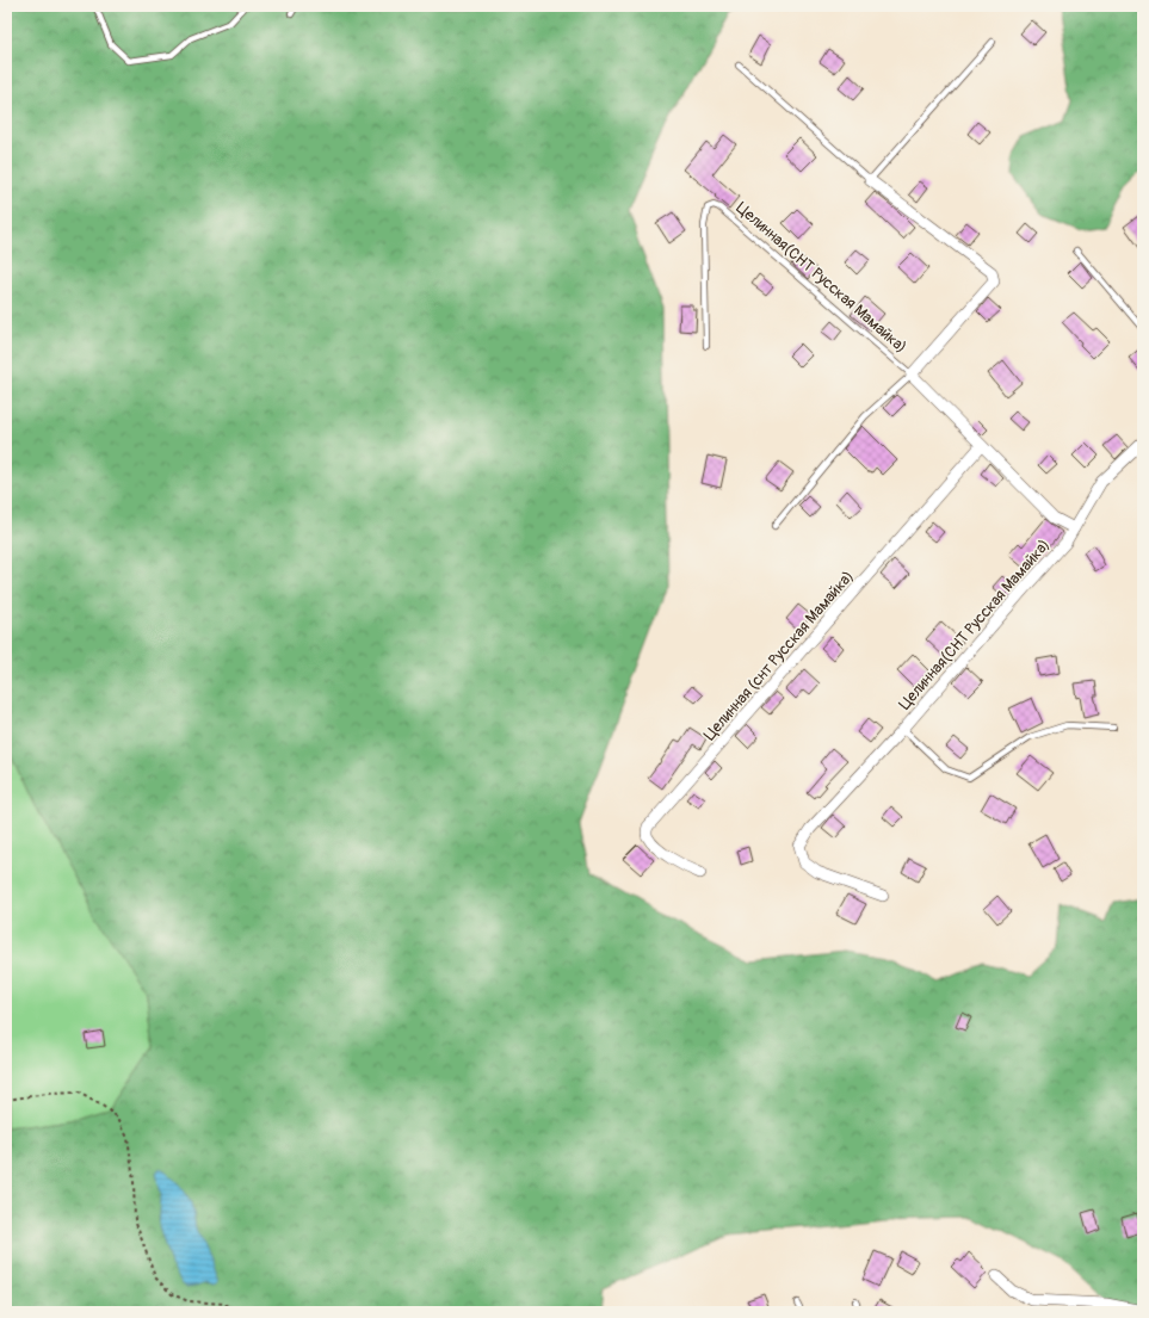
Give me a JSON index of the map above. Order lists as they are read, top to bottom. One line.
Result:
{"streets":{"street":["Целинная(СНТ Русская Мамайка)","Целинная (снт Русская Мамайка)"]},"crossings":[["Целинная(СНТ Русская Мамайка)","Целинная (снт Русская Мамайка)"]]}
